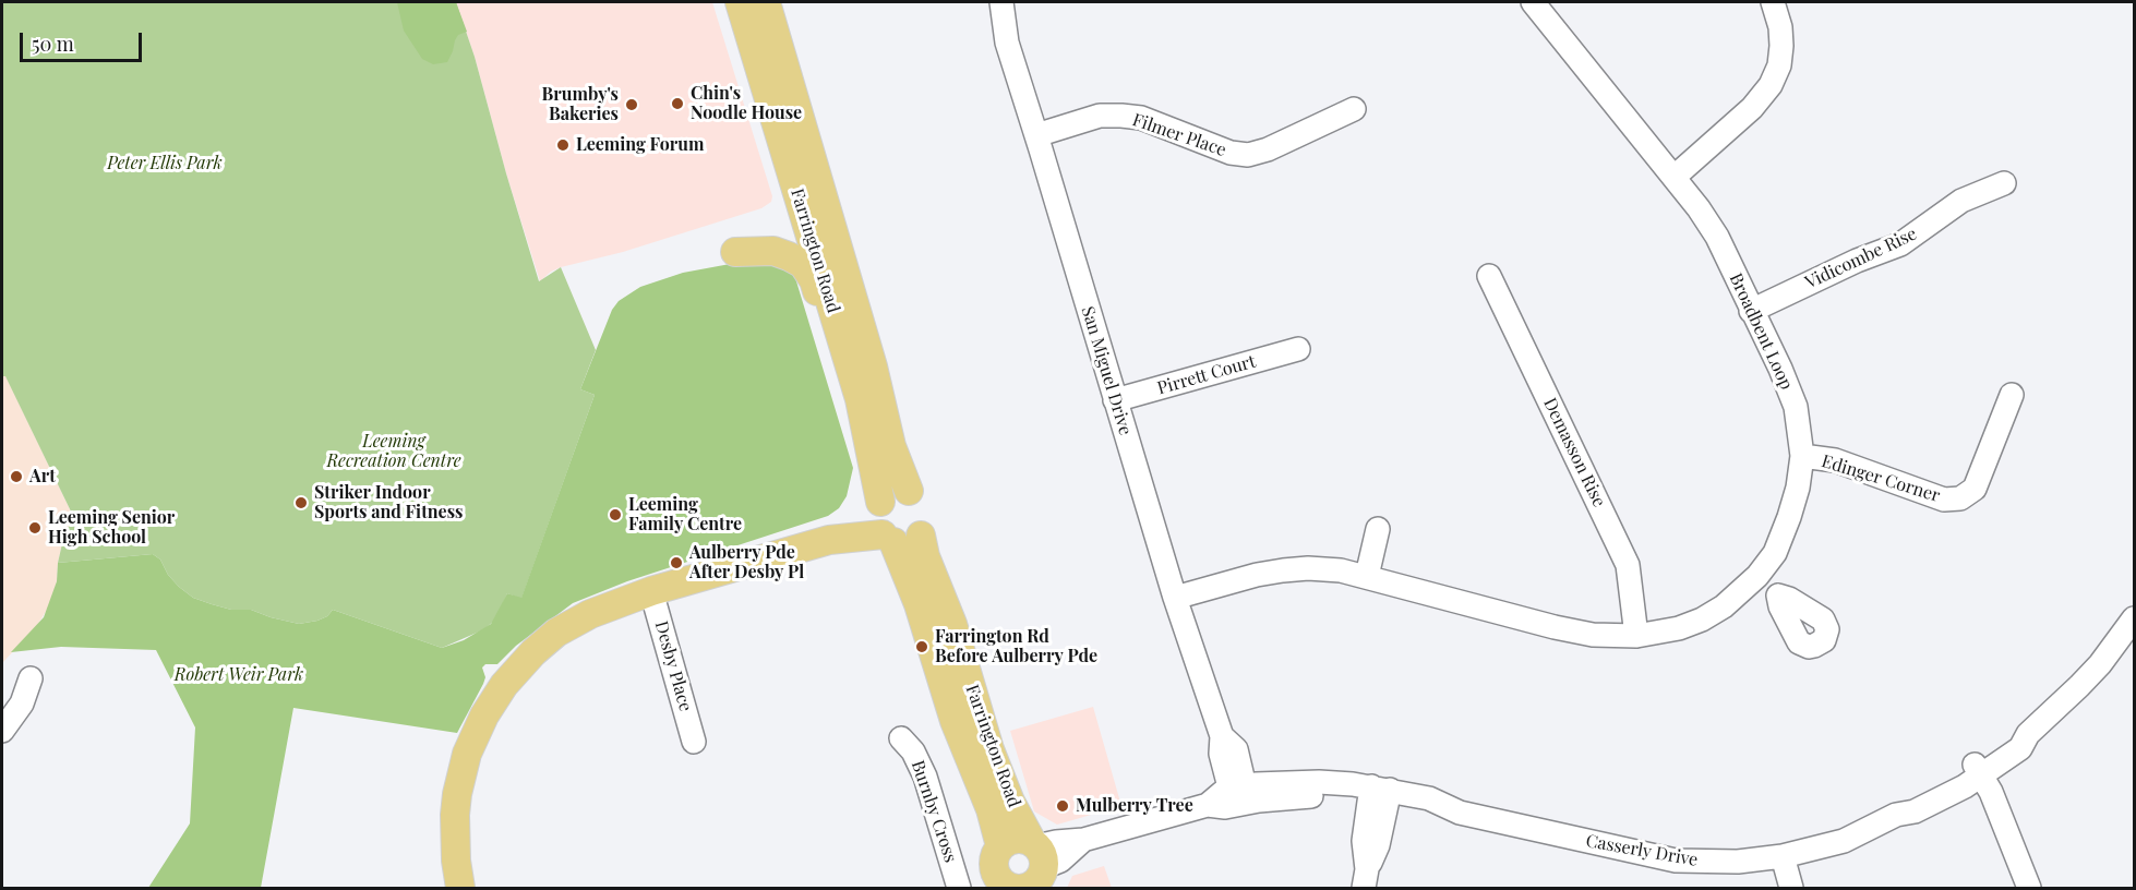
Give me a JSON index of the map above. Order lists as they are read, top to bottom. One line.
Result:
{"streets":{"main road":["Farrington Road"],"street":["Filmer Place","Vidicombe Rise","Broadbent Loop","San Miguel Drive","Pirrett Court","Demasson Rise","Edinger Corner","Desby Place","Burnby Cross","Casserly Drive"]},"crossings":[["Filmer Place","San Miguel Drive"],["Farrington Road","Casserly Drive"],["Vidicombe Rise","Broadbent Loop"],["Broadbent Loop","San Miguel Drive"],["Broadbent Loop","Demasson Rise"],["Broadbent Loop","Edinger Corner"],["San Miguel Drive","Pirrett Court"],["San Miguel Drive","Casserly Drive"]],"parks":["Peter Ellis Park","Leeming Recreation Centre","Robert Weir Park"],"places":["Chin's Noodle House","Brumby's Bakeries","Leeming Forum","Art","Striker Indoor Sports and Fitness","Leeming Family Centre","Leeming Senior High School","Aulberry Pde After Desby Pl","Farrington Rd Before Aulberry Pde","Mulberry Tree"],"scale_bar":"50 m"}
